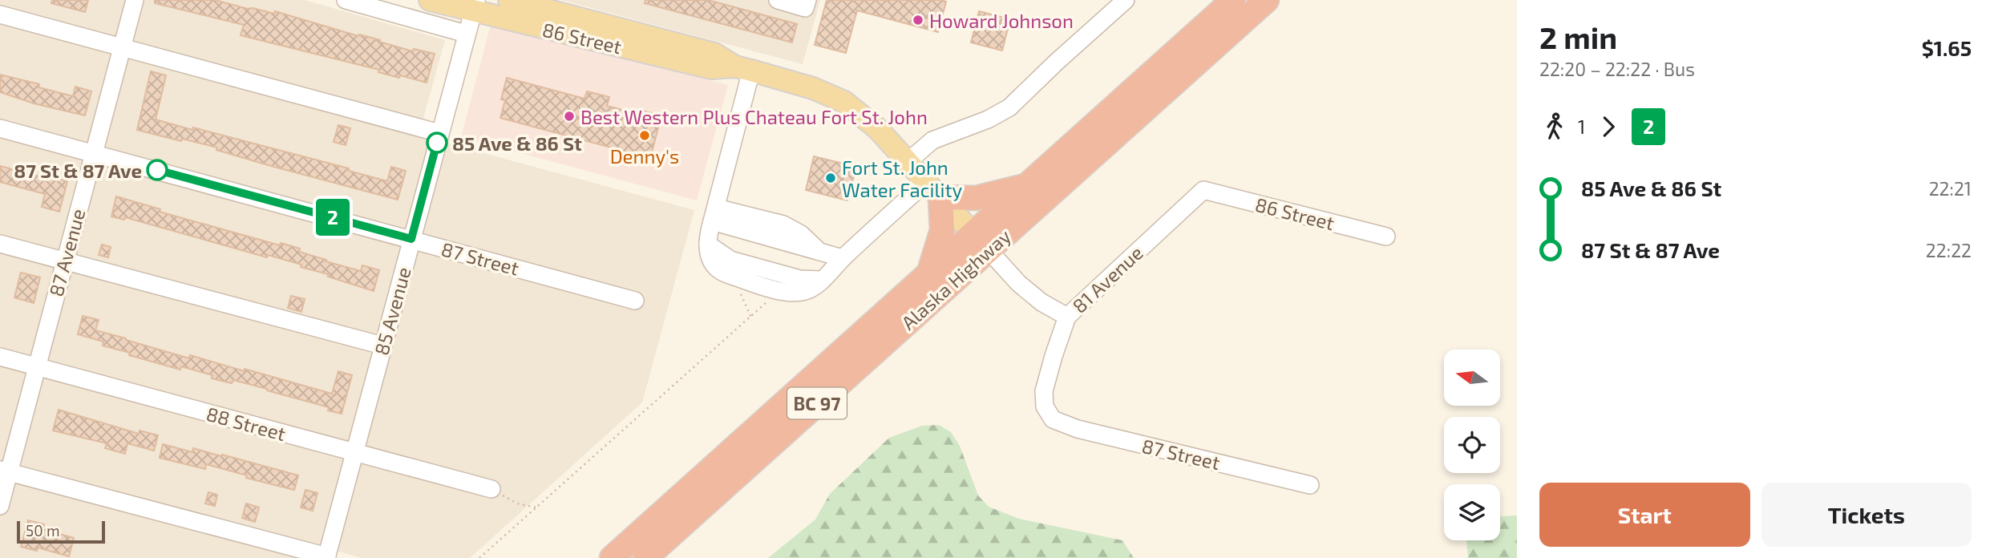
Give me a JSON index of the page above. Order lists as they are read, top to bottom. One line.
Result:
{"streets":{"highway":["Alaska Highway","BC 97"],"main road":["86 Street"],"street":["87 Avenue","87 Street","81 Avenue","85 Avenue","88 Street"]},"crossings":[["86 Street","Alaska Highway"],["86 Street","81 Avenue"],["86 Street","85 Avenue"],["87 Avenue","87 Street"],["87 Avenue","88 Street"],["87 Street","81 Avenue"],["87 Street","85 Avenue"],["85 Avenue","88 Street"]],"places":["Howard Johnson","Best Western Plus Chateau Fort St. John","Denny's","85 Ave & 86 St","87 St & 87 Ave","Fort St. John Water Facility"],"lines":["bus line 2"],"scale_bar":"50 m","north":"left","page":{"on_map":"2","heading":["2 min","22:20 – 22:22 · Bus","$1.65"],"legs":["1","2"],"list":[{"name":"85 Ave & 86 St","value":"22:21"},{"name":"87 St & 87 Ave","value":"22:22"}],"buttons":["Start","Tickets"],"scale":"50 m"}}
